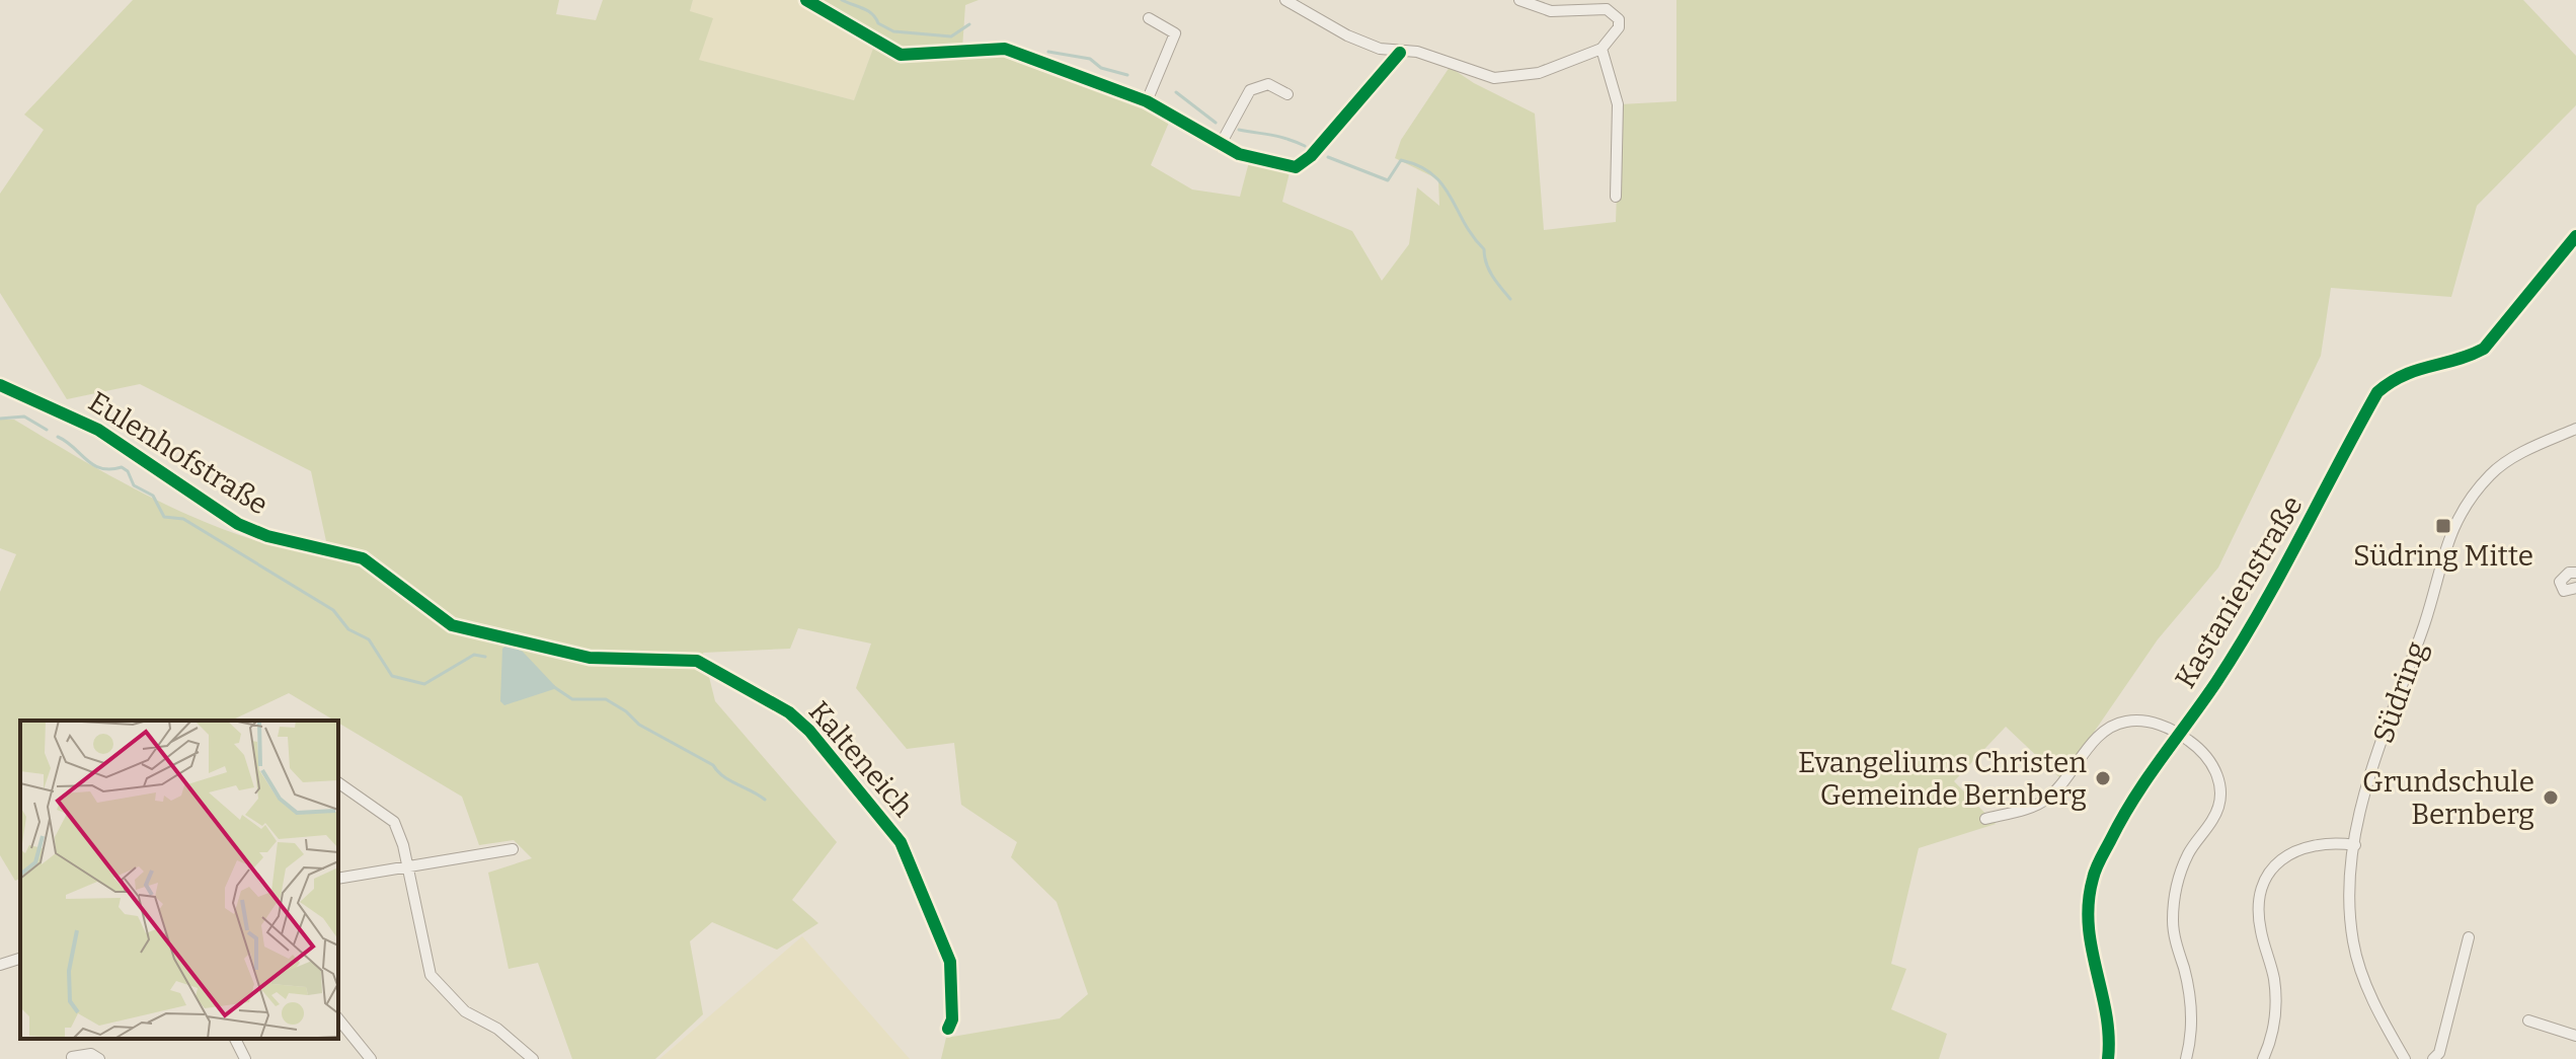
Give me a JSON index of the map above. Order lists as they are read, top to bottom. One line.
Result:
{"streets":{"street":["Eulenhofstraße","Kastanienstraße","Südring","Kalteneich"]},"crossings":[["Eulenhofstraße","Kalteneich"]],"places":{"transit":["Südring Mitte"],"other":["Evangeliums Christen Gemeinde Bernberg","Grundschule Bernberg"]}}
